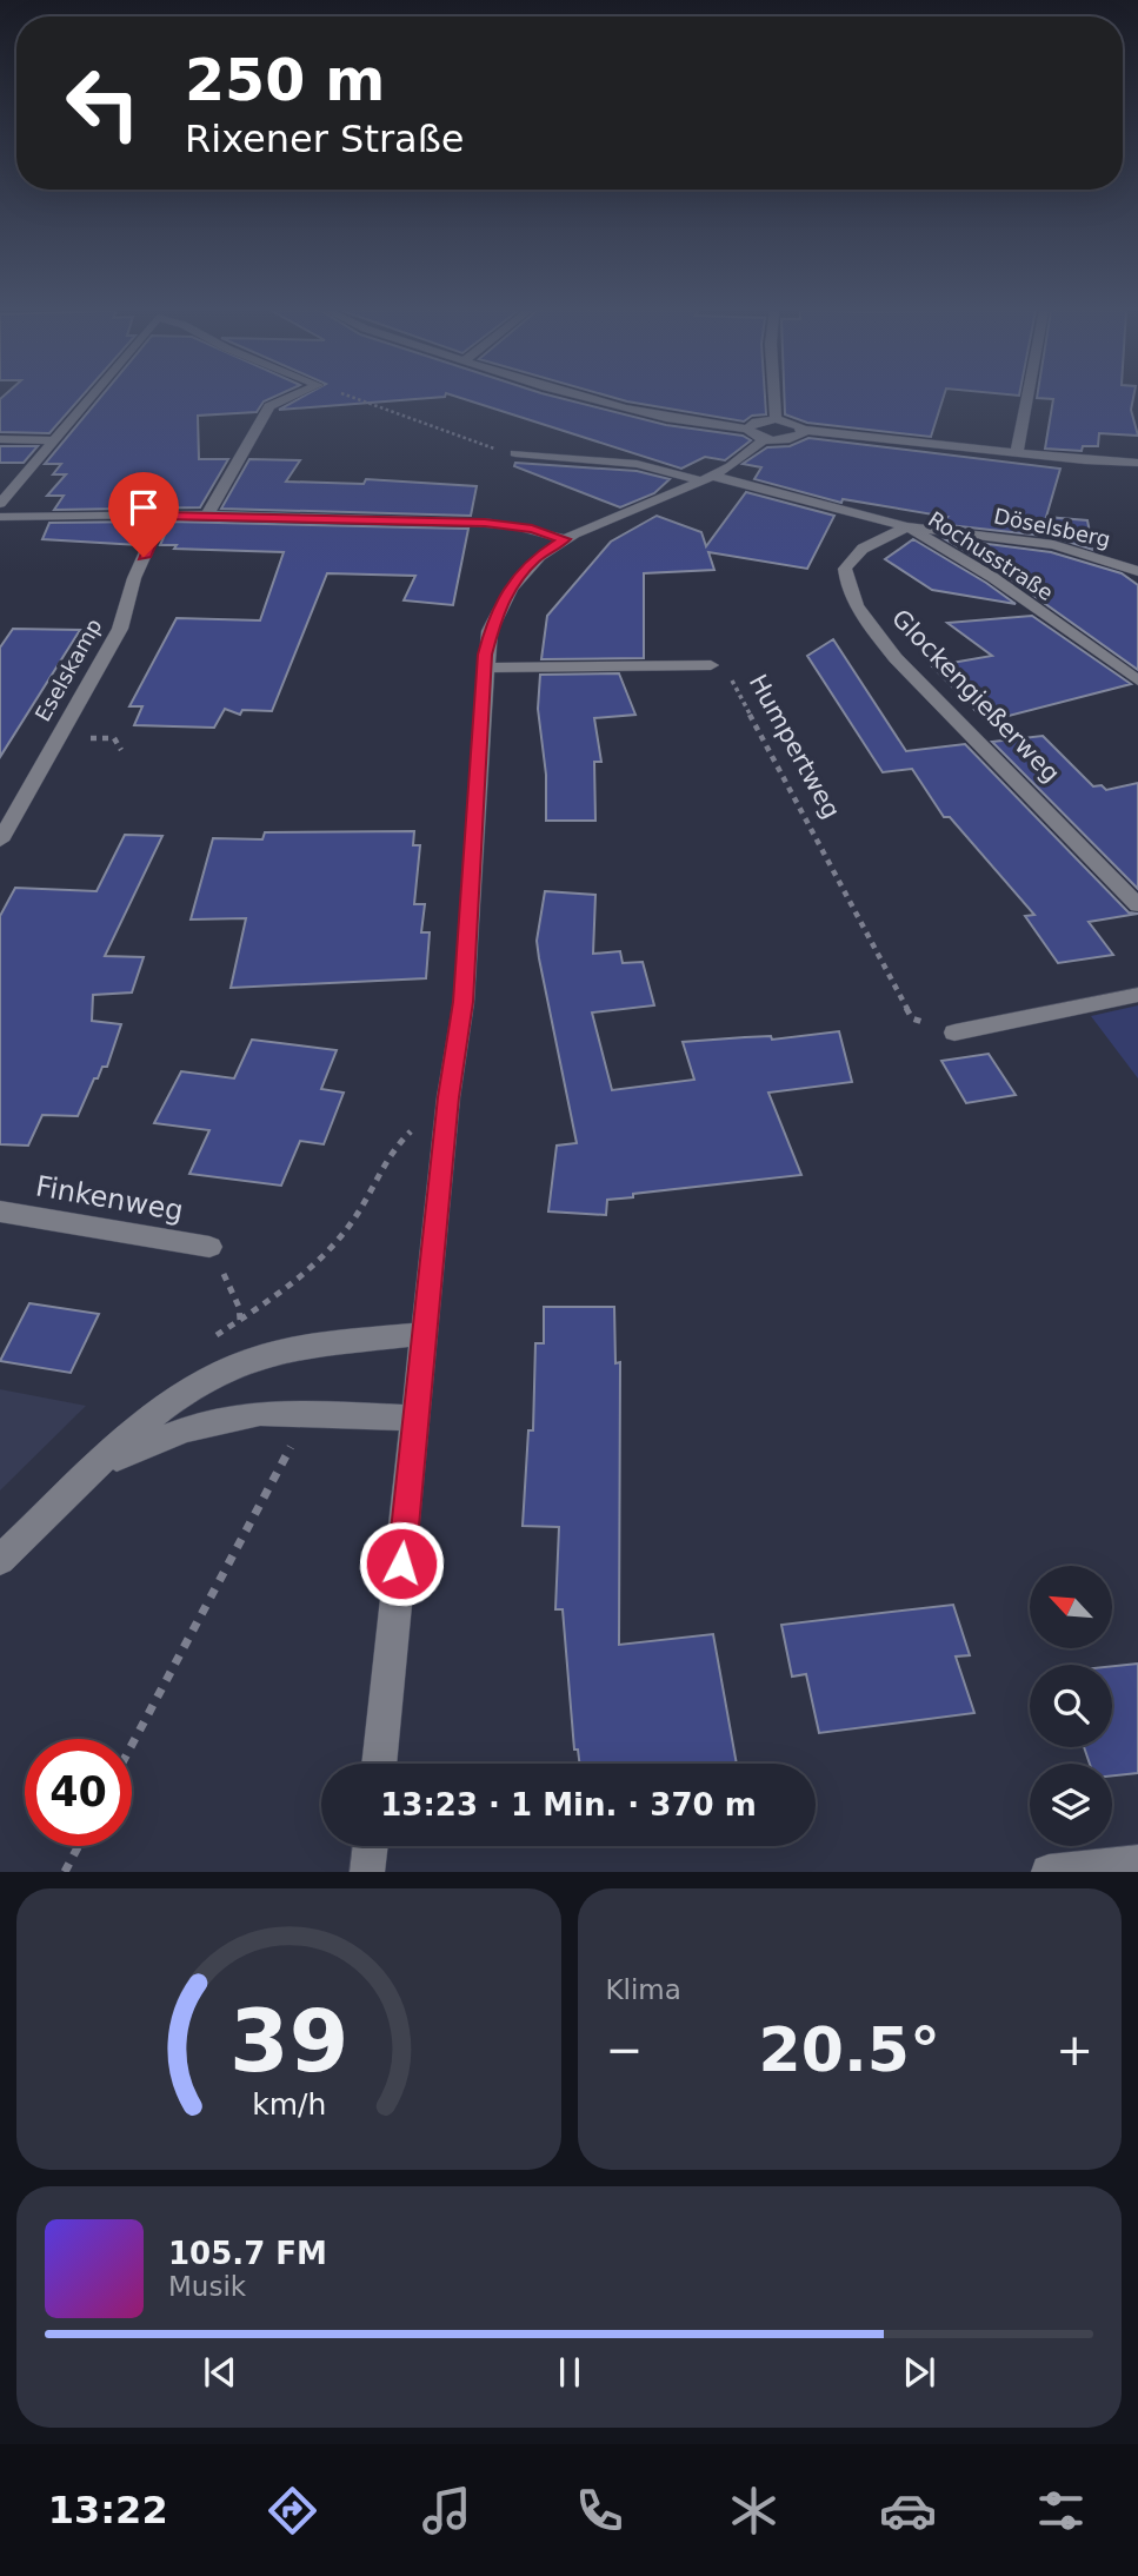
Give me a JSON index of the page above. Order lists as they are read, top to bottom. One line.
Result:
{"streets":{"street":["Döselsberg","Rochusstraße","Eselskamp","Glockengießerweg","Finkenweg"],"path":["Humpertweg"]},"crossings":[["Döselsberg","Rochusstraße"],["Döselsberg","Glockengießerweg"],["Rochusstraße","Glockengießerweg"]],"north":"top left","page":{"turn":["250 m","Rixener Straße"],"limit":"40","trip":"13:23 · 1 Min. · 370 m","tile":"Klima","heat":["−","20.5°","+"],"song":["105.7 FM","Musik"],"tabs":"13:22","gauge":["39","km/h"]}}
